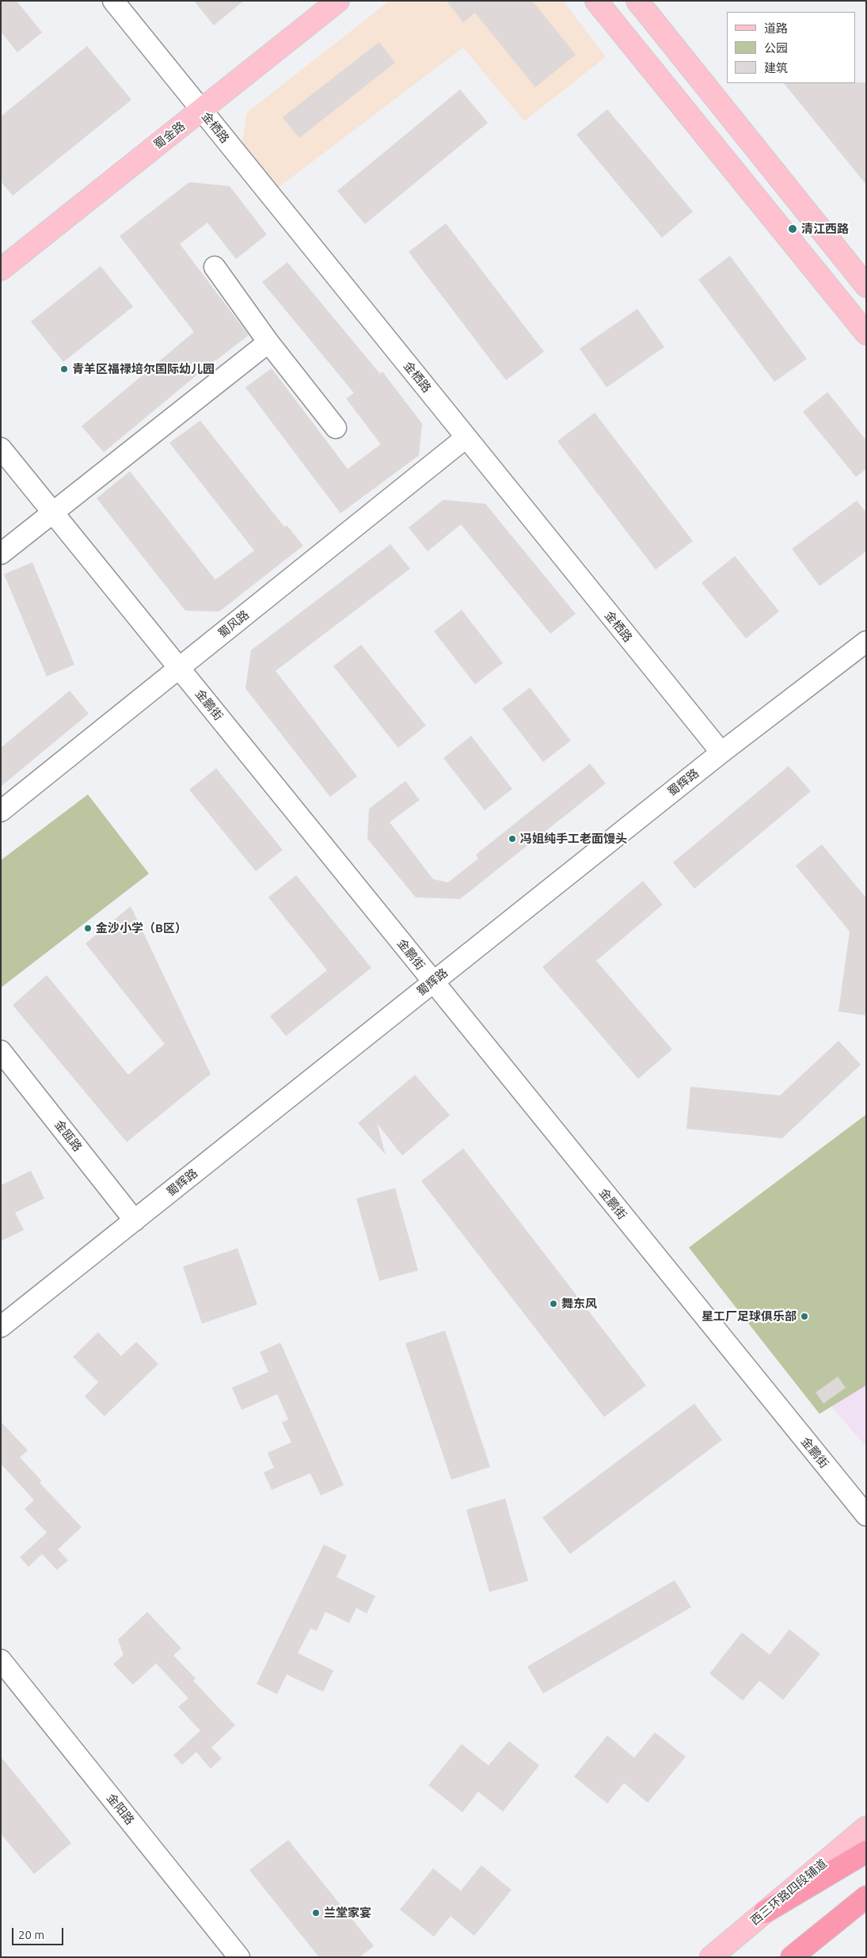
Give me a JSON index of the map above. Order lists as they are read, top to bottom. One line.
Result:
{"streets":{"main road":["蜀金路","西三环路四段辅道"],"street":["金栖路","蜀风路","金鹏街","蜀辉路","金瓯路","金阳路"]},"crossings":[["金栖路","蜀金路"],["金栖路","蜀风路"],["金栖路","蜀辉路"],["蜀风路","金鹏街"],["金鹏街","蜀辉路"],["蜀辉路","金瓯路"]],"places":["清江西路","青羊区福禄培尔国际幼儿园","冯姐纯手工老面馒头","金沙小学（B区）","舞东风","星工厂足球俱乐部","兰堂家宴"],"legend":["道路","公园","建筑"],"scale_bar":"20 m"}
